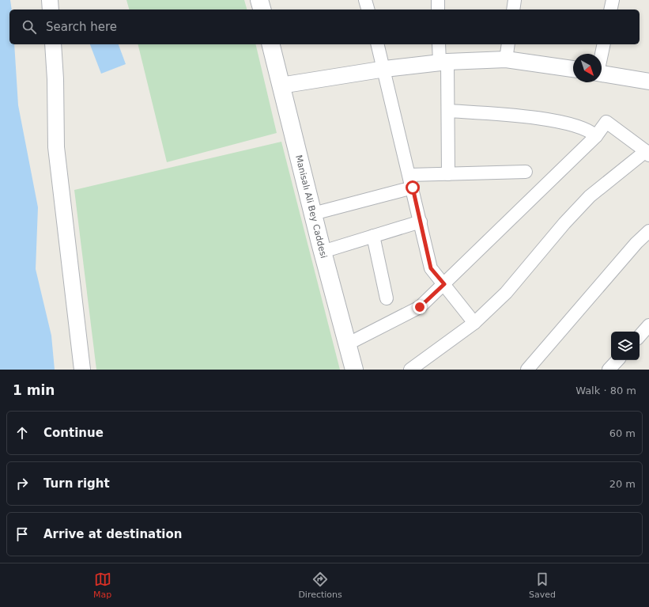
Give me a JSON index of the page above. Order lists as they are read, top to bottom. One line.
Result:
{"streets":{"main road":["Manisalı Ali Bey Caddesi"]},"north":"bottom right","page":{"search":"Search here","heading":["1 min","Walk · 80 m"],"list":[["Continue","60 m"],["Turn right","20 m"],"Arrive at destination"],"nav":["Map","Directions","Saved"]}}
